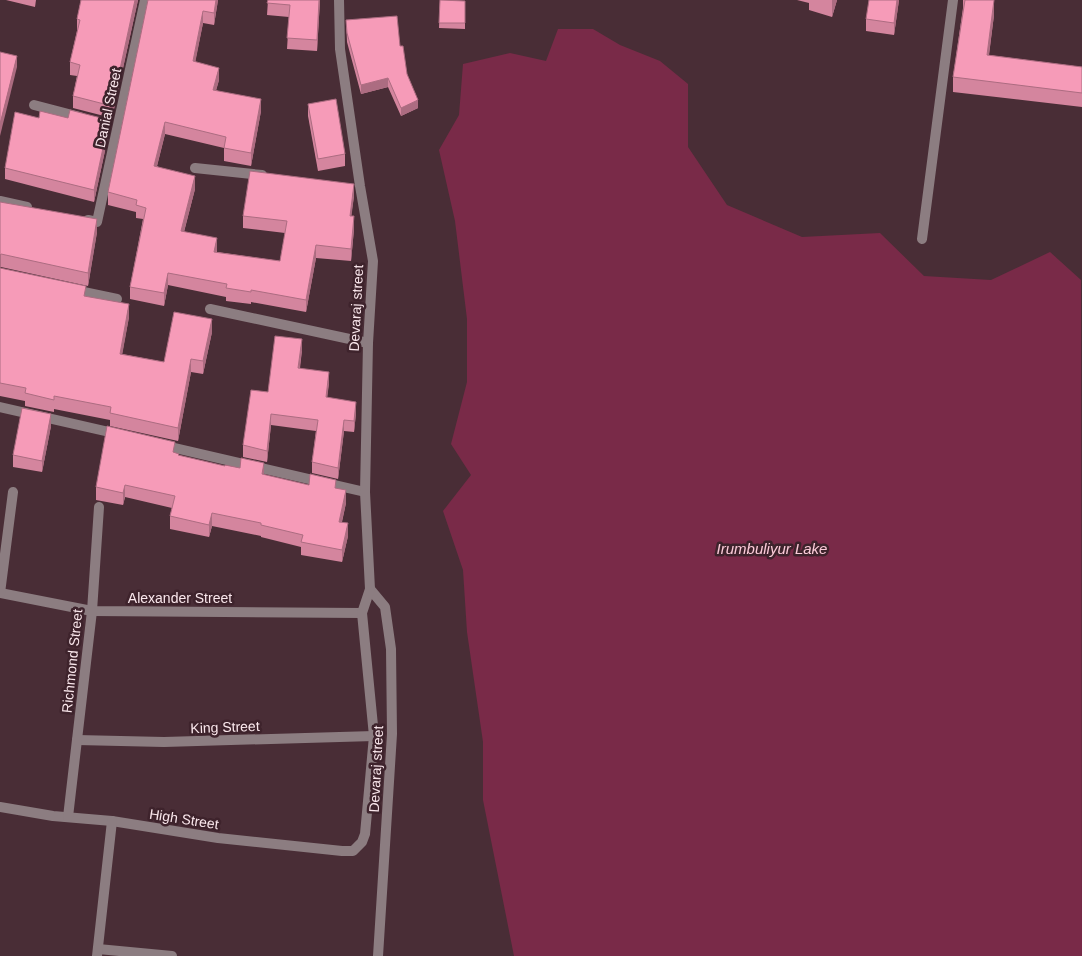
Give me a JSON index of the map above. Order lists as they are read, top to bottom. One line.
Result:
{"streets":{"street":["Danial Street","Devaraj street","Alexander Street","Richmond Street","King Street","High Street"]},"crossings":[["Devaraj street","Alexander Street"],["Devaraj street","King Street"],["Devaraj street","High Street"],["Alexander Street","Richmond Street"],["Richmond Street","King Street"],["Richmond Street","High Street"]],"water":["Irumbuliyur Lake"]}
